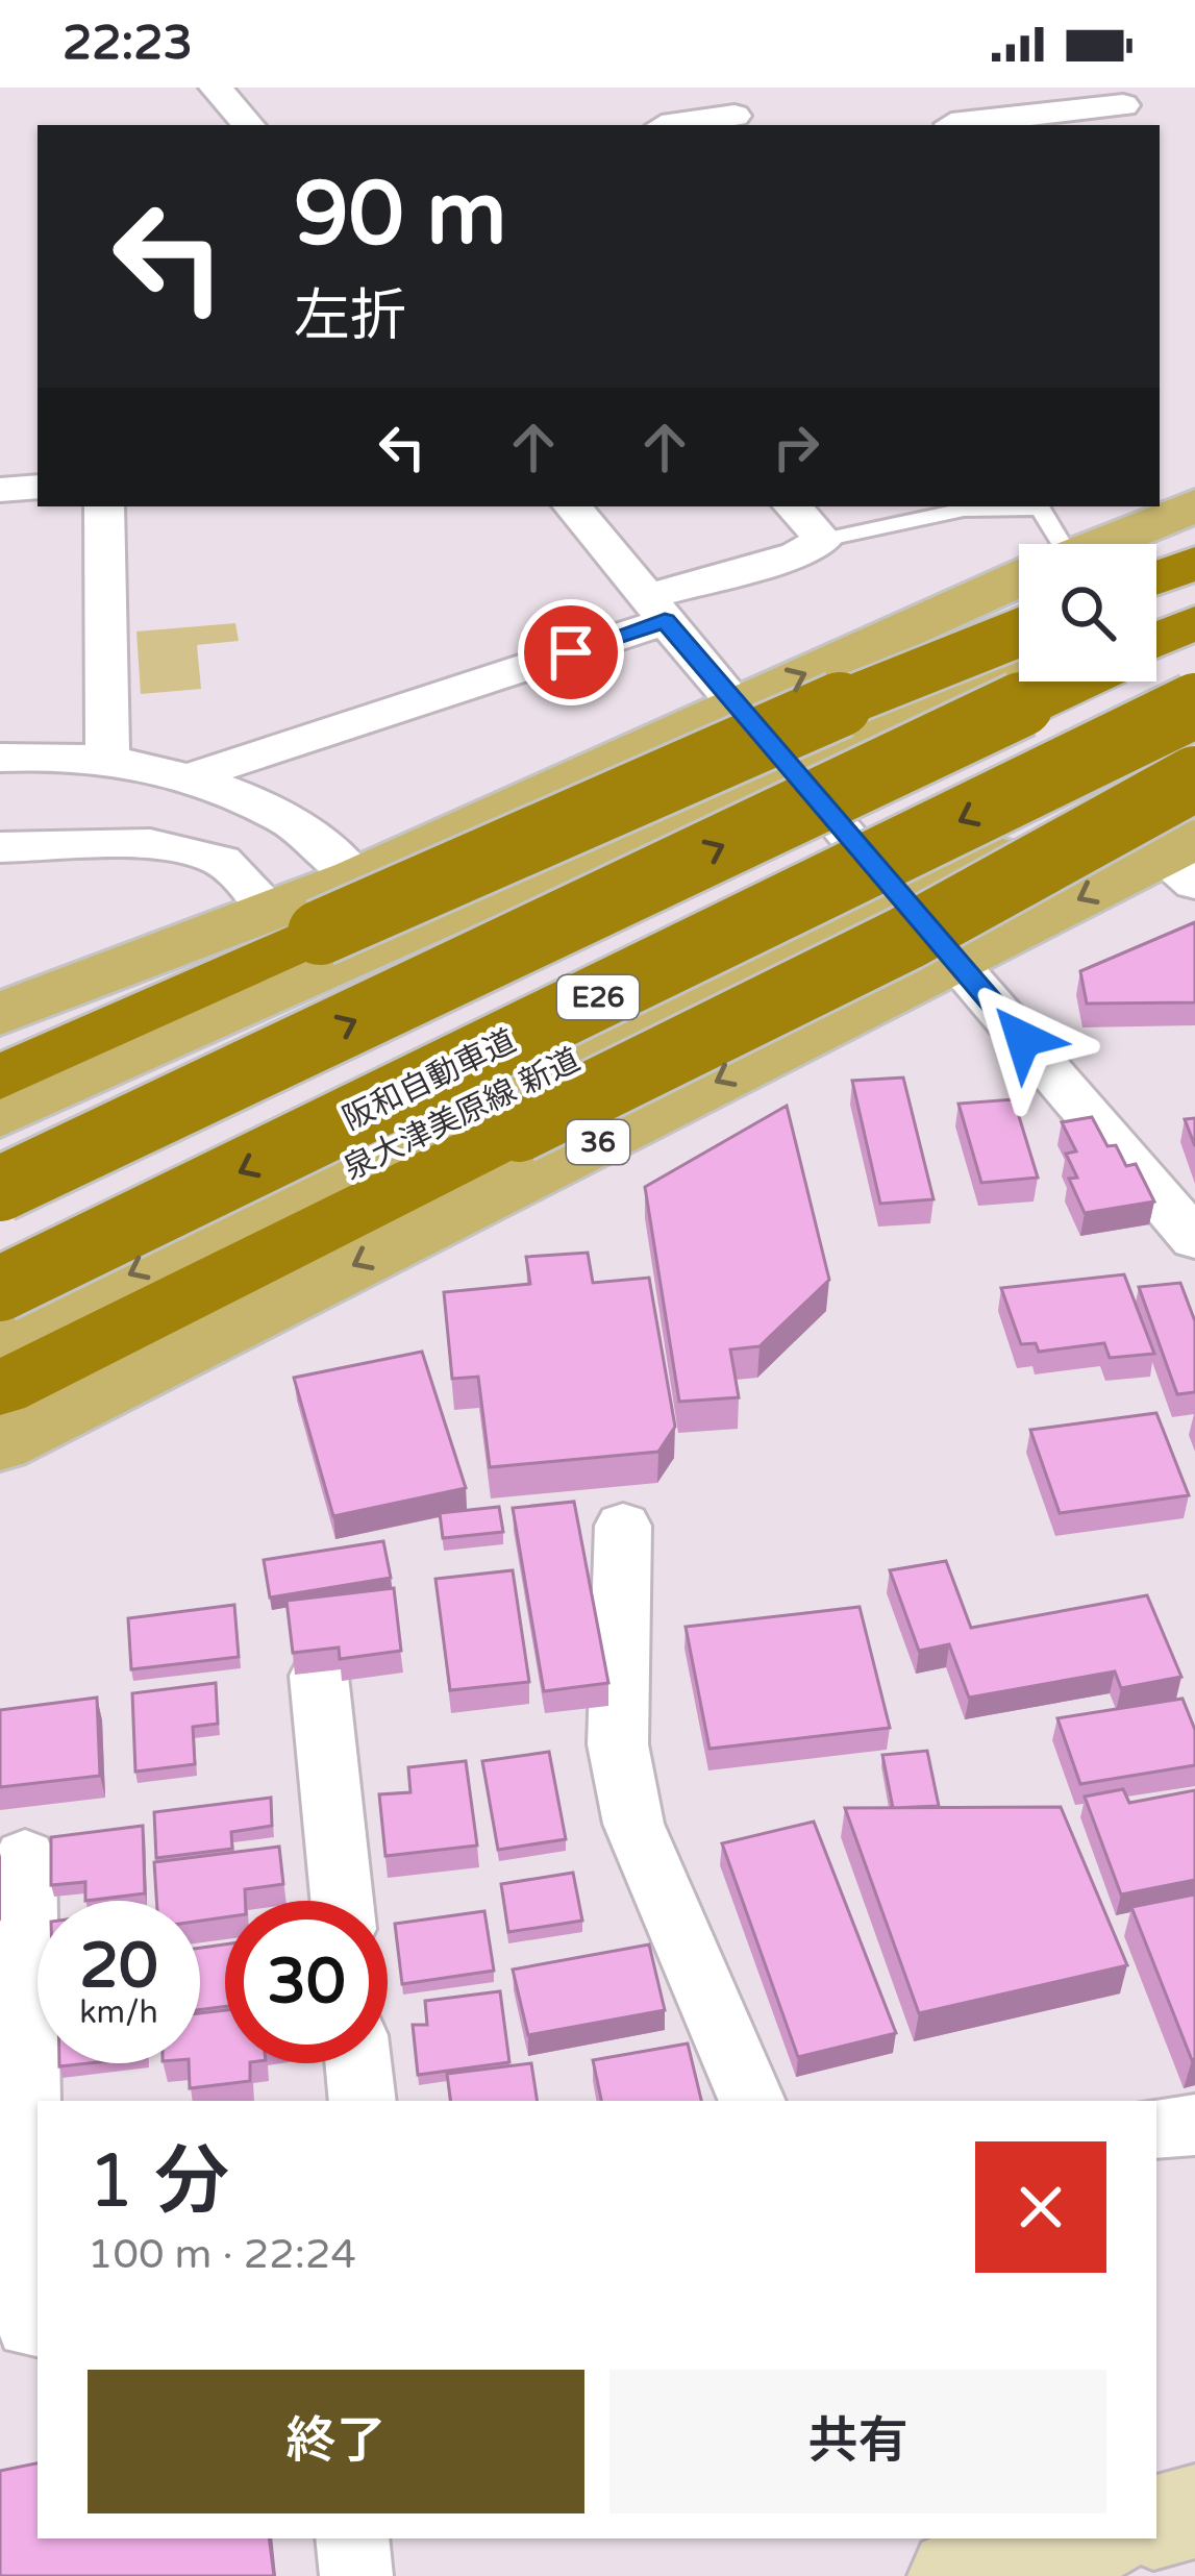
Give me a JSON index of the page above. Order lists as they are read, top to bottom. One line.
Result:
{"streets":{"highway":["E26","阪和自動車道"],"main road":["泉大津美原線 新道","36"]},"page":{"status":"22:23","turn":["90 m","左折"],"speed":"20 km/h","limit":"30","heading":["1 分","100 m · 22:24"],"buttons":["終了","共有"]}}
